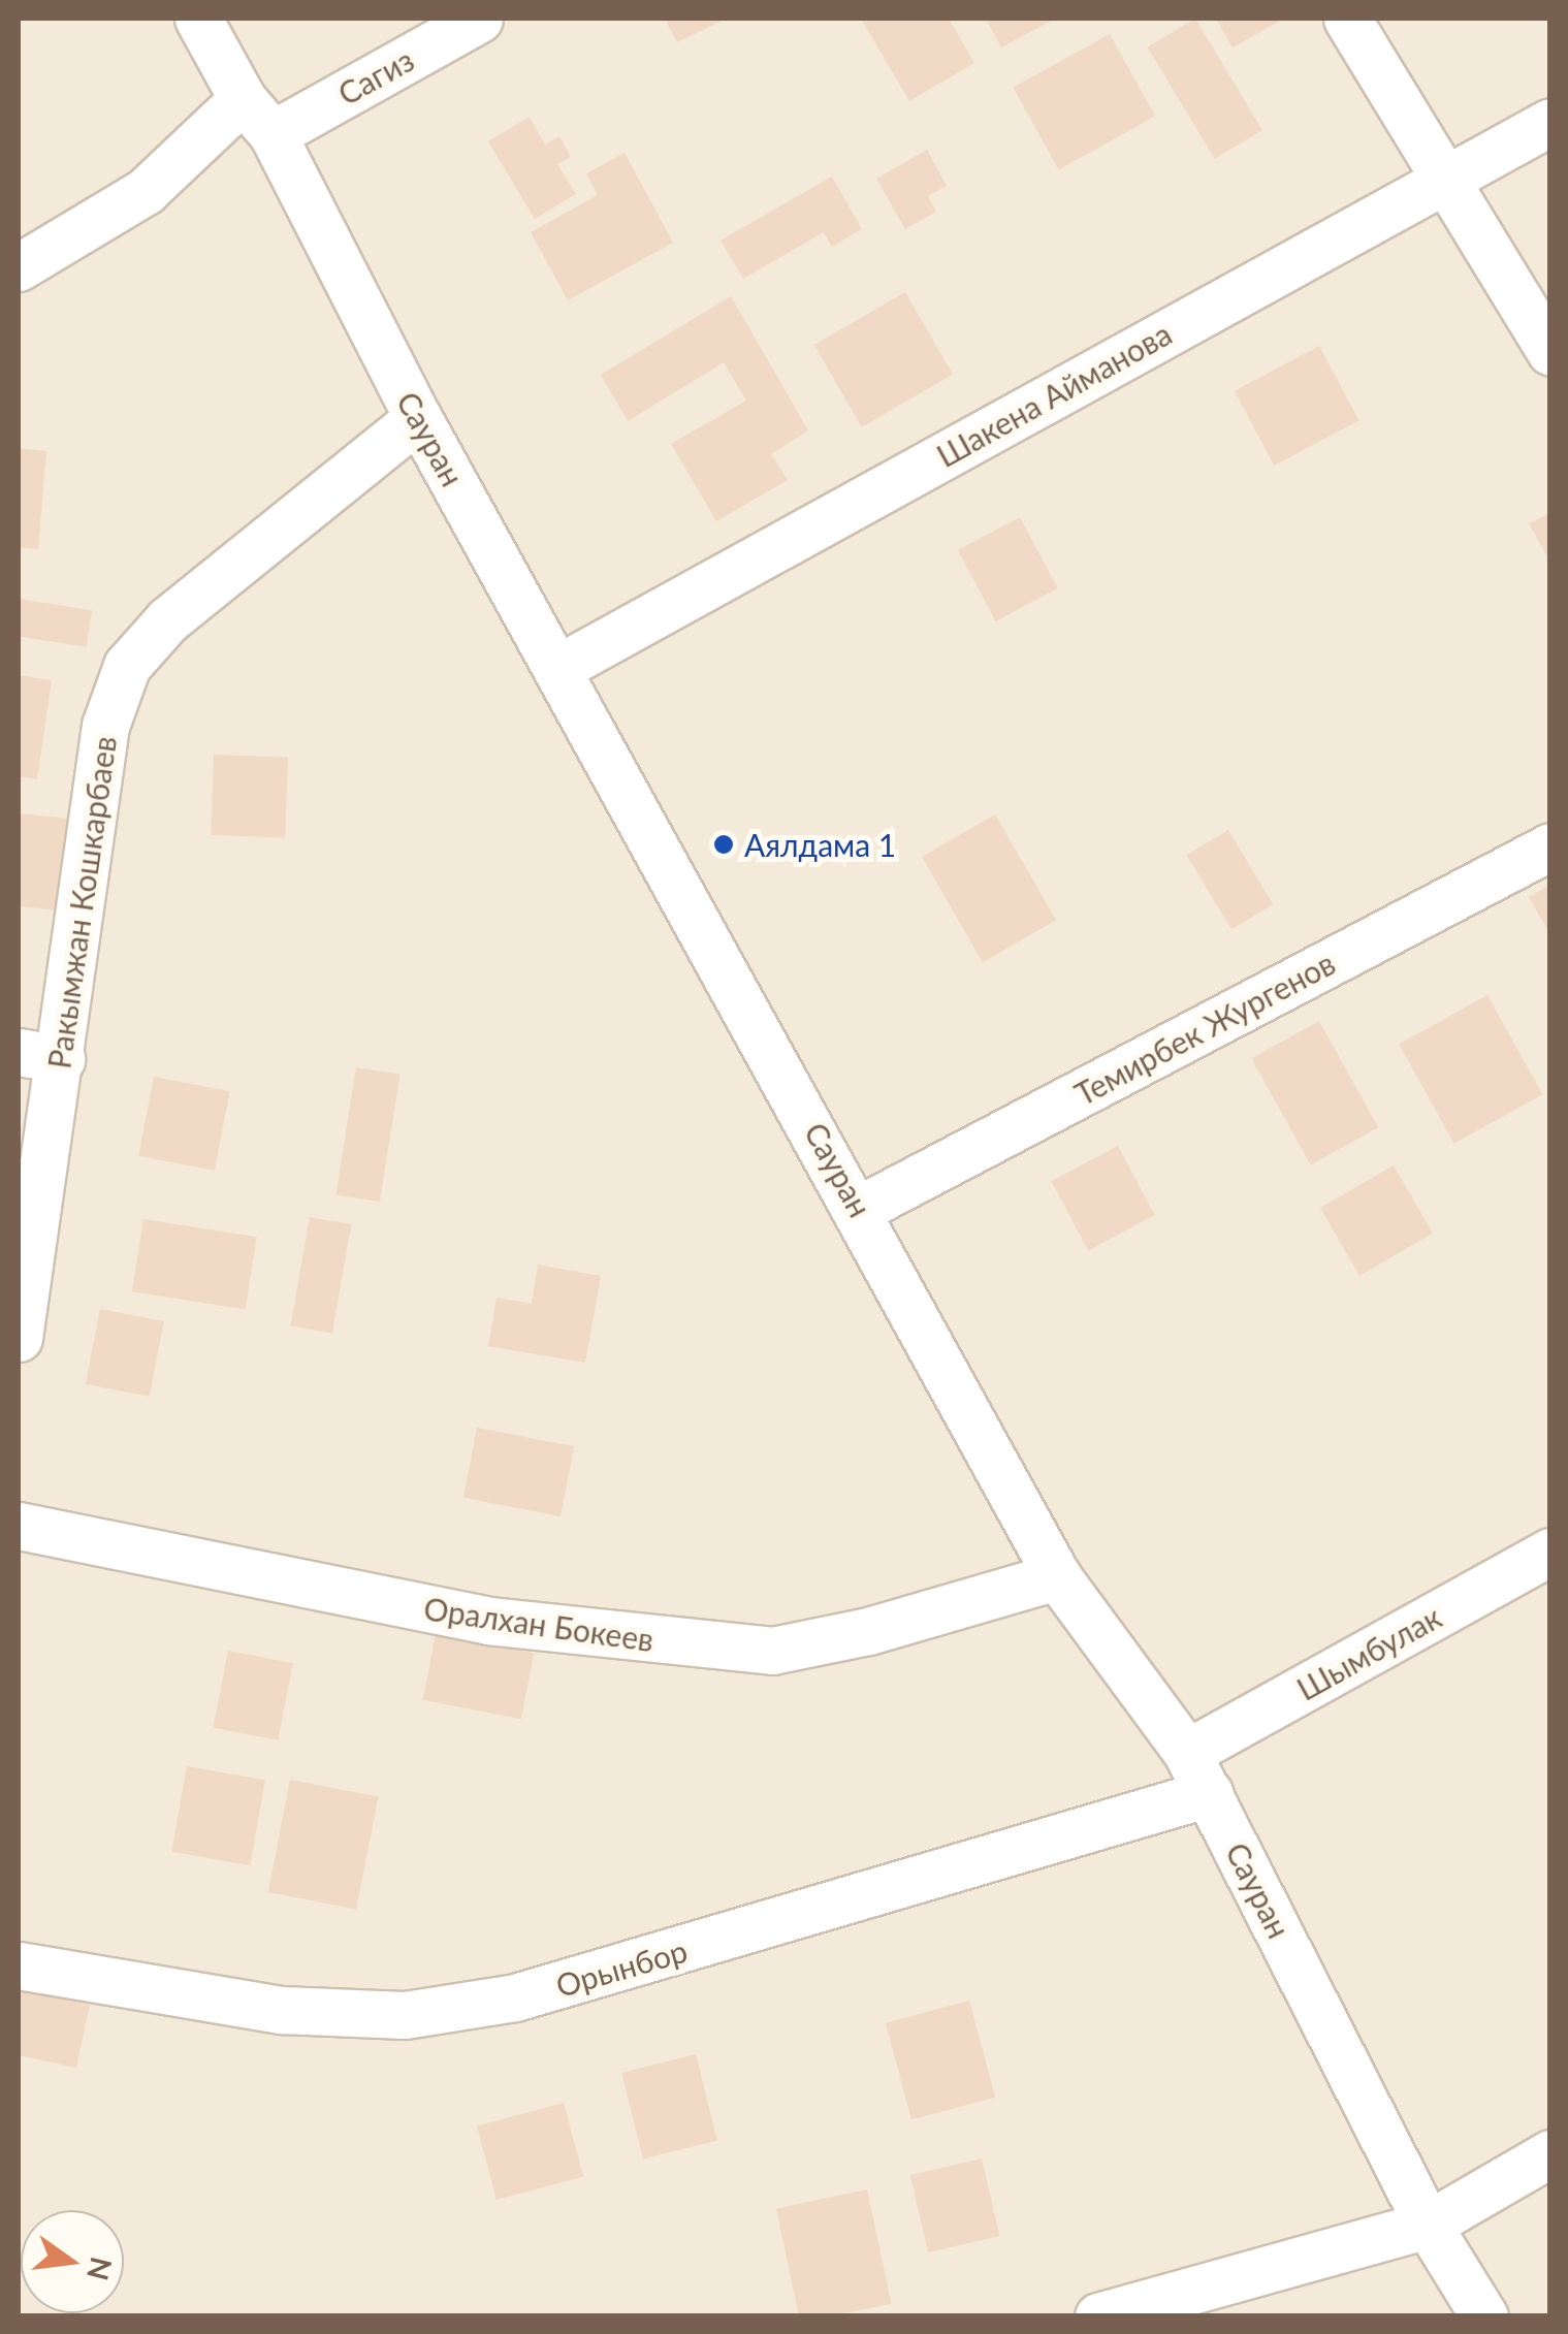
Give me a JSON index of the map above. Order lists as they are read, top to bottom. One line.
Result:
{"streets":{"street":["Сагиз","Шакена Айманова","Сауран","Ракымжан Кошкарбаев","Темирбек Жургенов","Оралхан Бокеев","Шымбулак","Орынбор"]},"crossings":[["Сагиз","Сауран"],["Шакена Айманова","Сауран"],["Сауран","Ракымжан Кошкарбаев"],["Сауран","Темирбек Жургенов"],["Сауран","Оралхан Бокеев"],["Сауран","Шымбулак"],["Сауран","Орынбор"],["Шымбулак","Орынбор"]],"places":["Аялдама 1"],"north":"right"}
